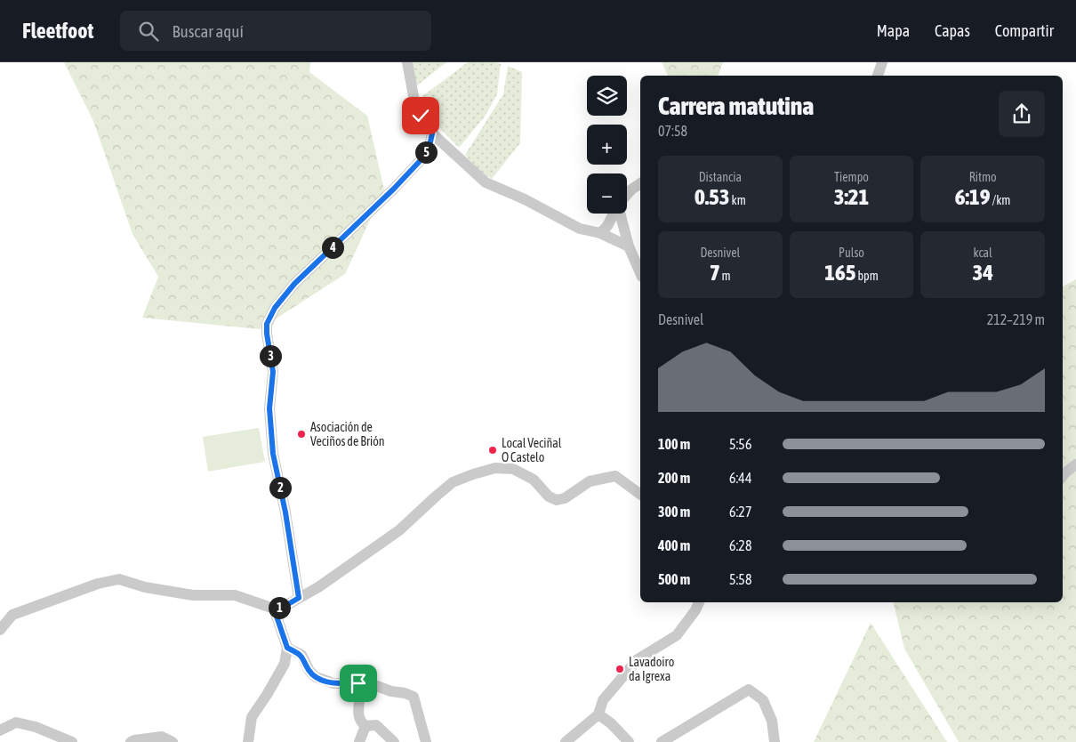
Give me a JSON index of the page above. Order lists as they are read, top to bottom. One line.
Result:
{"places":["Asociación de Veciños de Brión","Local Veciñal O Castelo","Lavadoiro da Igrexa"],"page":{"header":"Fleetfoot","search":"Buscar aquí","nav":["Mapa","Capas","Compartir"],"map_buttons":["+","−"],"heading":["Carrera matutina","07:58"],"pins":["5","4","3","2","1"],"stats":[["Distancia","0.53 km"],["Tiempo","3:21"],["Ritmo","6:19 /km"],["Desnivel","7 m"],["Pulso","165 bpm"],["kcal","34"]],"chart":["Desnivel","212–219 m"],"list":[{"name":"100 m","note":"5:56"},{"name":"200 m","note":"6:44"},{"name":"300 m","note":"6:27"},{"name":"400 m","note":"6:28"},{"name":"500 m","note":"5:58"}]}}
